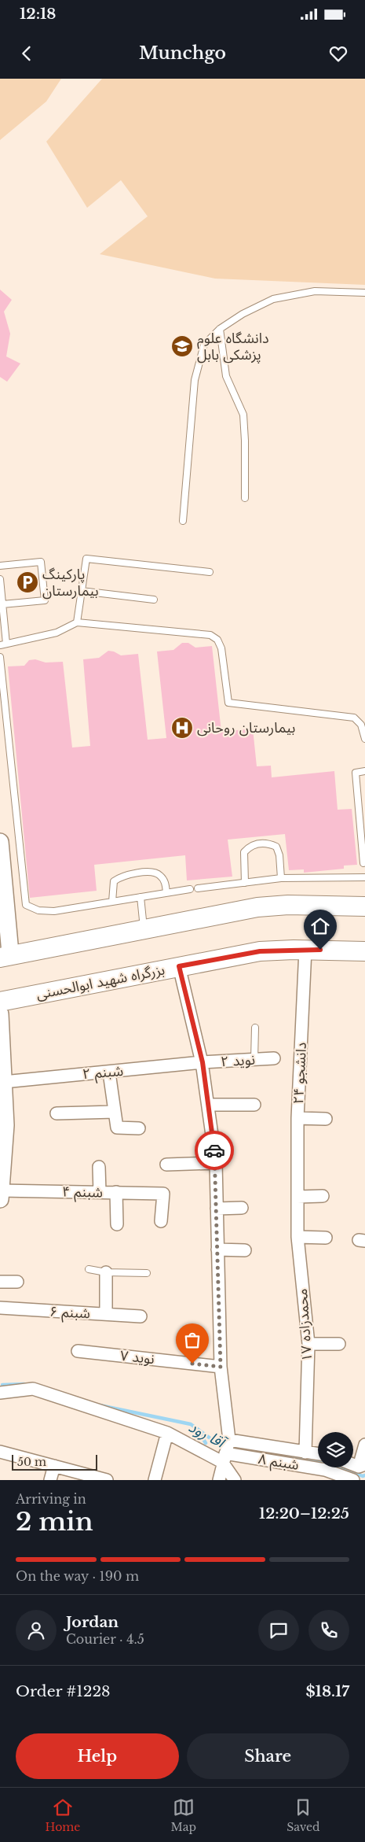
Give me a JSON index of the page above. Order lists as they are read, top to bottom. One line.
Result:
{"streets":{"main road":["بزرگراه شهید ابوالحسنی"],"street":["نوید ۲","شبنم ۲","دانشجو ۲۴","شبنم ۴","شبنم ۶","محمدزاده ۱۷","نوید ۷","شبنم ۸"]},"crossings":[["بزرگراه شهید ابوالحسنی","دانشجو ۲۴"],["نوید ۲","شبنم ۲"],["دانشجو ۲۴","محمدزاده ۱۷"]],"water":["آقا رود"],"places":{"school or university":["دانشگاه علوم پزشکی بابل"],"parking":["پارکینگ بیمارستان"],"hospital":["بیمارستان روحانی"]},"scale_bar":"50 m","page":{"status":"12:18","header":"Munchgo","scale":"50 m","heading":["2 min","Arriving in","12:20–12:25"],"panel":["Jordan","Courier · 4.5","Order #1228","$18.17"],"bar":"On the way · 190 m","buttons":["Help","Share"],"tabs":["Home","Map","Saved"]}}
